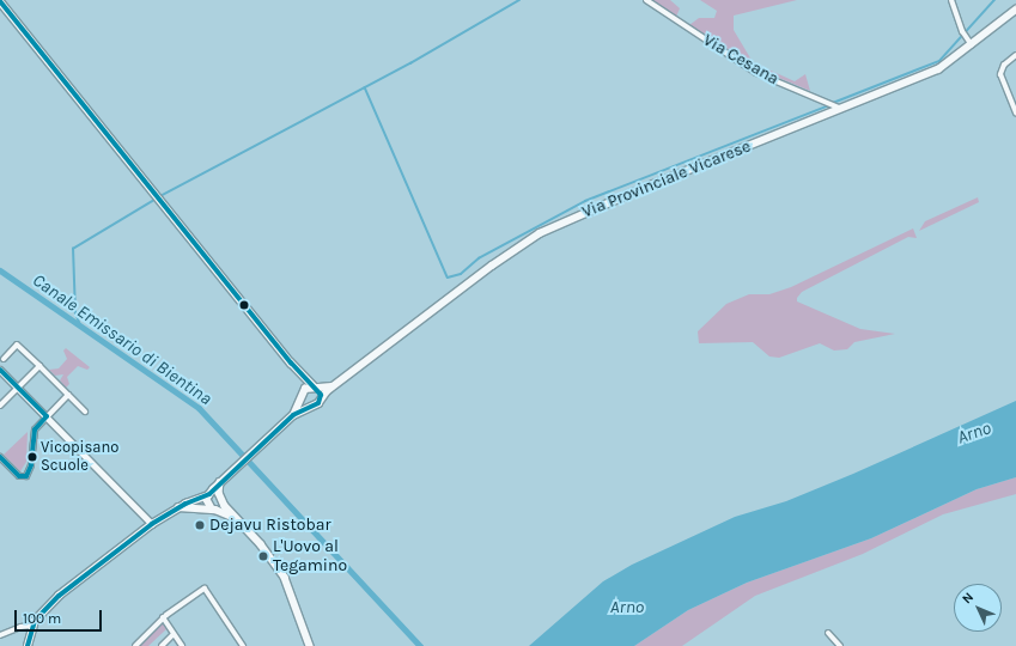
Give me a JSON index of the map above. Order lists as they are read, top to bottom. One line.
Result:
{"streets":{"main road":["Via Provinciale Vicarese"],"street":["Via Cesana"]},"crossings":[["Via Cesana","Via Provinciale Vicarese"]],"water":["Canale Emissario di Bientina","Arno"],"places":["Vicopisano Scuole","Dejavu Ristobar","L'Uovo al Tegamino"],"scale_bar":"100 m","north":"top left"}
